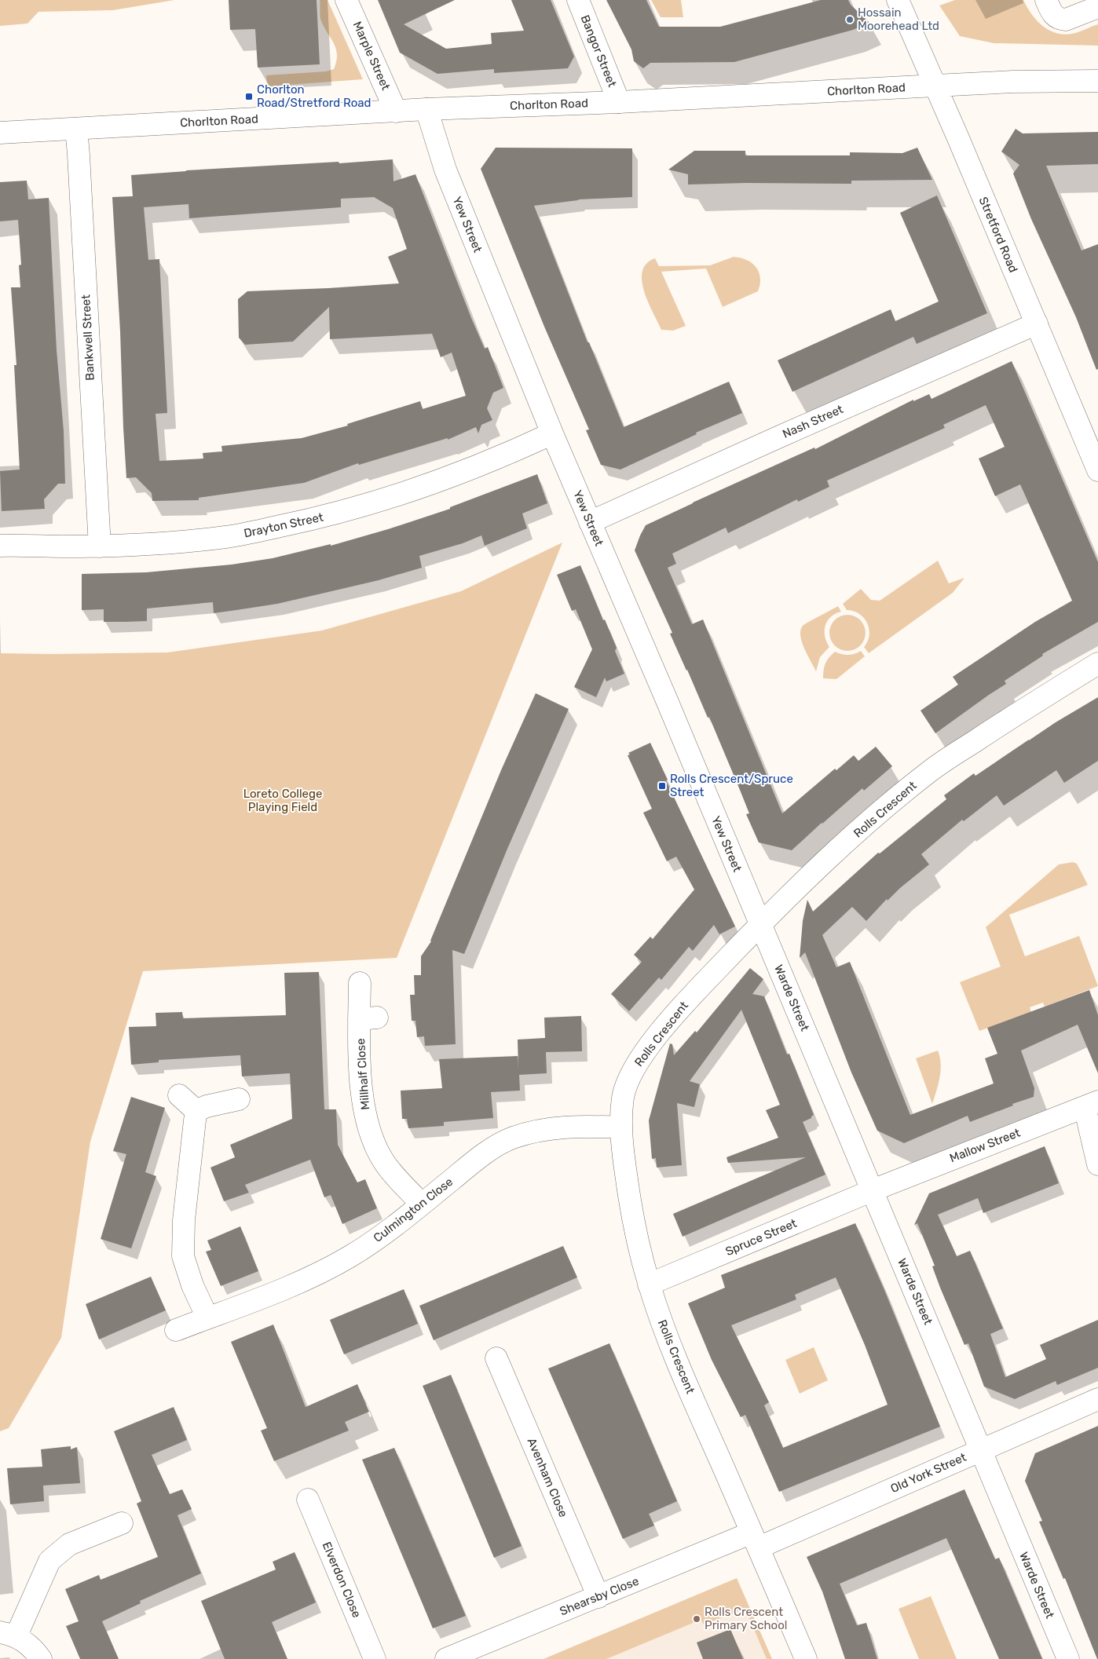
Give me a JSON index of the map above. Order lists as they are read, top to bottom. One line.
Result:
{"streets":{"street":["Bangor Street","Marple Street","Chorlton Road","Yew Street","Stretford Road","Bankwell Street","Nash Street","Drayton Street","Rolls Crescent","Warde Street","Millhalf Close","Mallow Street","Culmington Close","Spruce Street","Old York Street","Avenham Close","Elverdon Close","Shearsby Close"]},"crossings":[["Bangor Street","Chorlton Road"],["Marple Street","Chorlton Road"],["Chorlton Road","Yew Street"],["Chorlton Road","Stretford Road"],["Chorlton Road","Bankwell Street"],["Yew Street","Nash Street"],["Yew Street","Drayton Street"],["Yew Street","Rolls Crescent"],["Yew Street","Warde Street"],["Stretford Road","Nash Street"],["Bankwell Street","Drayton Street"],["Rolls Crescent","Warde Street"],["Rolls Crescent","Culmington Close"],["Rolls Crescent","Spruce Street"],["Rolls Crescent","Old York Street"],["Rolls Crescent","Shearsby Close"],["Warde Street","Mallow Street"],["Warde Street","Spruce Street"],["Warde Street","Old York Street"],["Millhalf Close","Culmington Close"],["Mallow Street","Spruce Street"],["Old York Street","Shearsby Close"],["Avenham Close","Shearsby Close"]],"parks":["Loreto College Playing Field"],"places":{"other":["Hossain Moorehead Ltd","Rolls Crescent Primary School"],"transit":["Chorlton Road/Stretford Road","Rolls Crescent/Spruce Street"]}}
